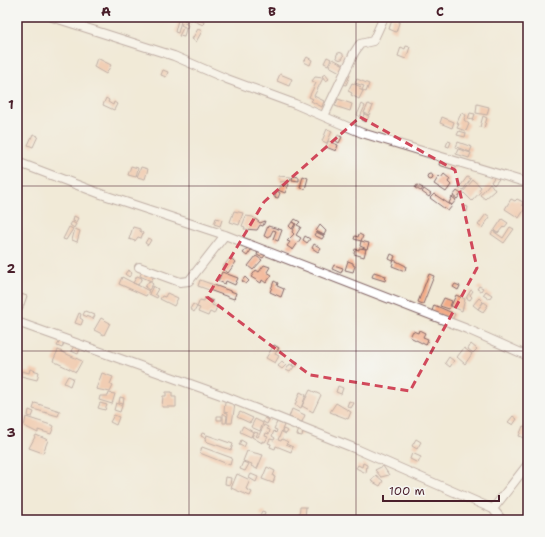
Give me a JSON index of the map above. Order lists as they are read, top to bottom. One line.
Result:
{"scale_bar":"100 m","grid":{"columns":["A","B","C"],"rows":["1","2","3"]}}
